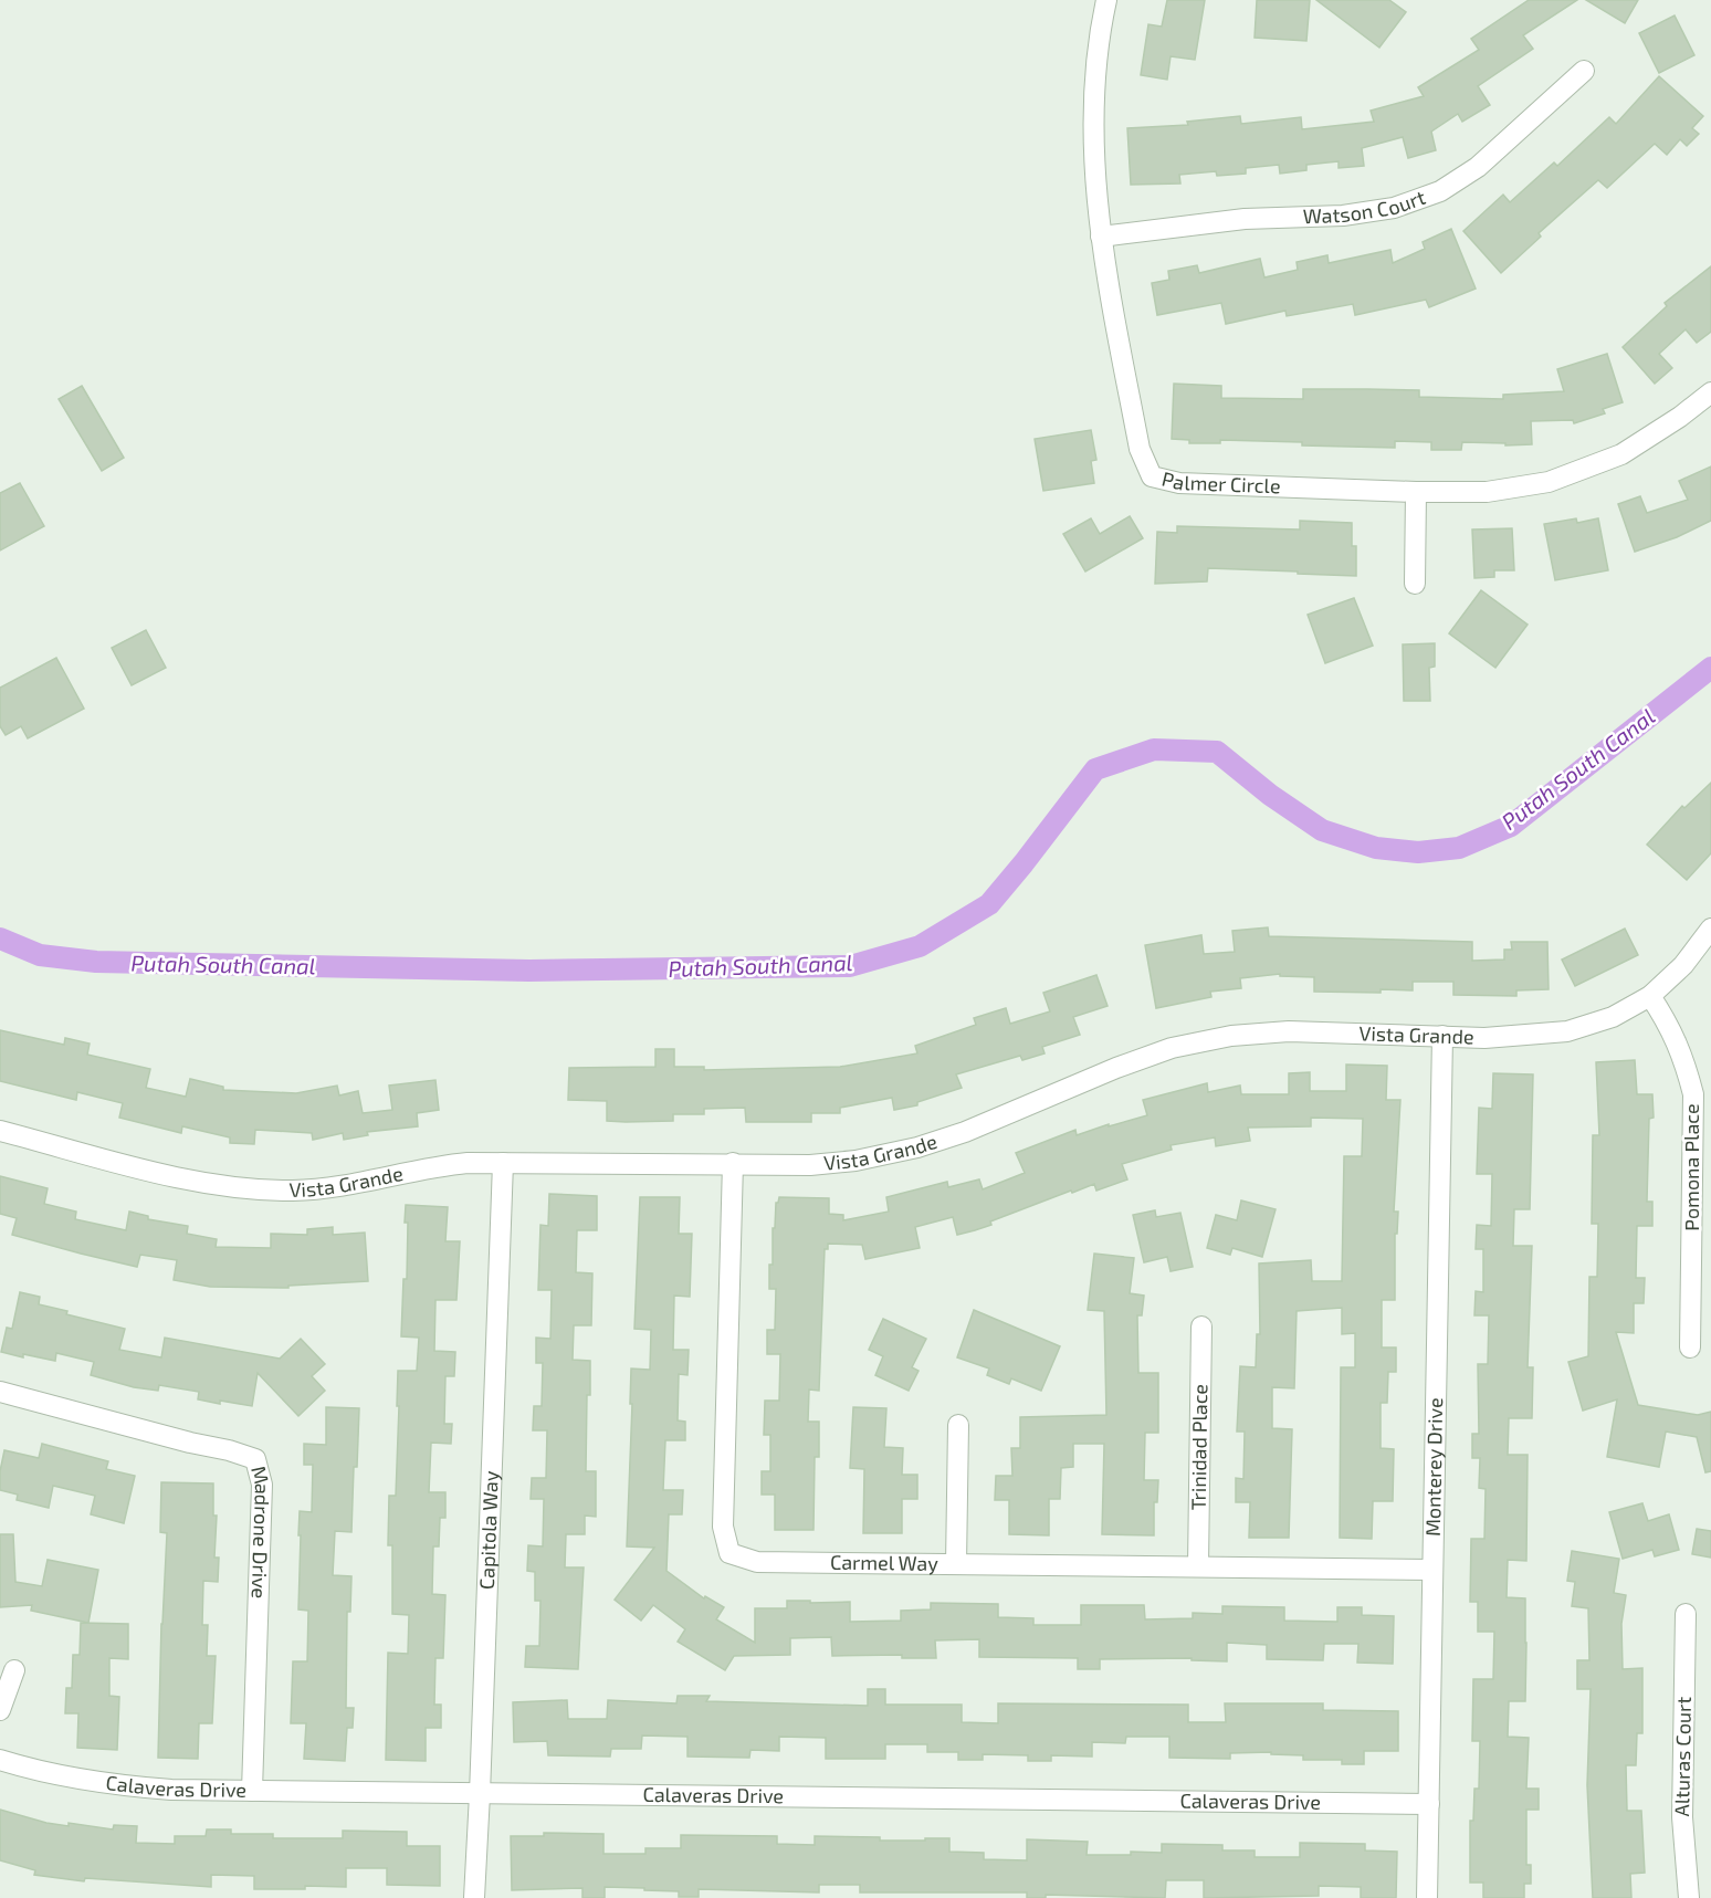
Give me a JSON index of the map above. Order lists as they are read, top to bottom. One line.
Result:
{"streets":{"street":["Watson Court","Palmer Circle","Vista Grande","Pomona Place","Trinidad Place","Monterey Drive","Capitola Way","Madrone Drive","Carmel Way","Alturas Court","Calaveras Drive"]},"crossings":[["Watson Court","Palmer Circle"],["Vista Grande","Pomona Place"],["Vista Grande","Monterey Drive"],["Vista Grande","Capitola Way"],["Vista Grande","Carmel Way"],["Trinidad Place","Carmel Way"],["Monterey Drive","Carmel Way"],["Monterey Drive","Calaveras Drive"],["Capitola Way","Calaveras Drive"],["Madrone Drive","Calaveras Drive"]],"water":["Putah South Canal"]}
